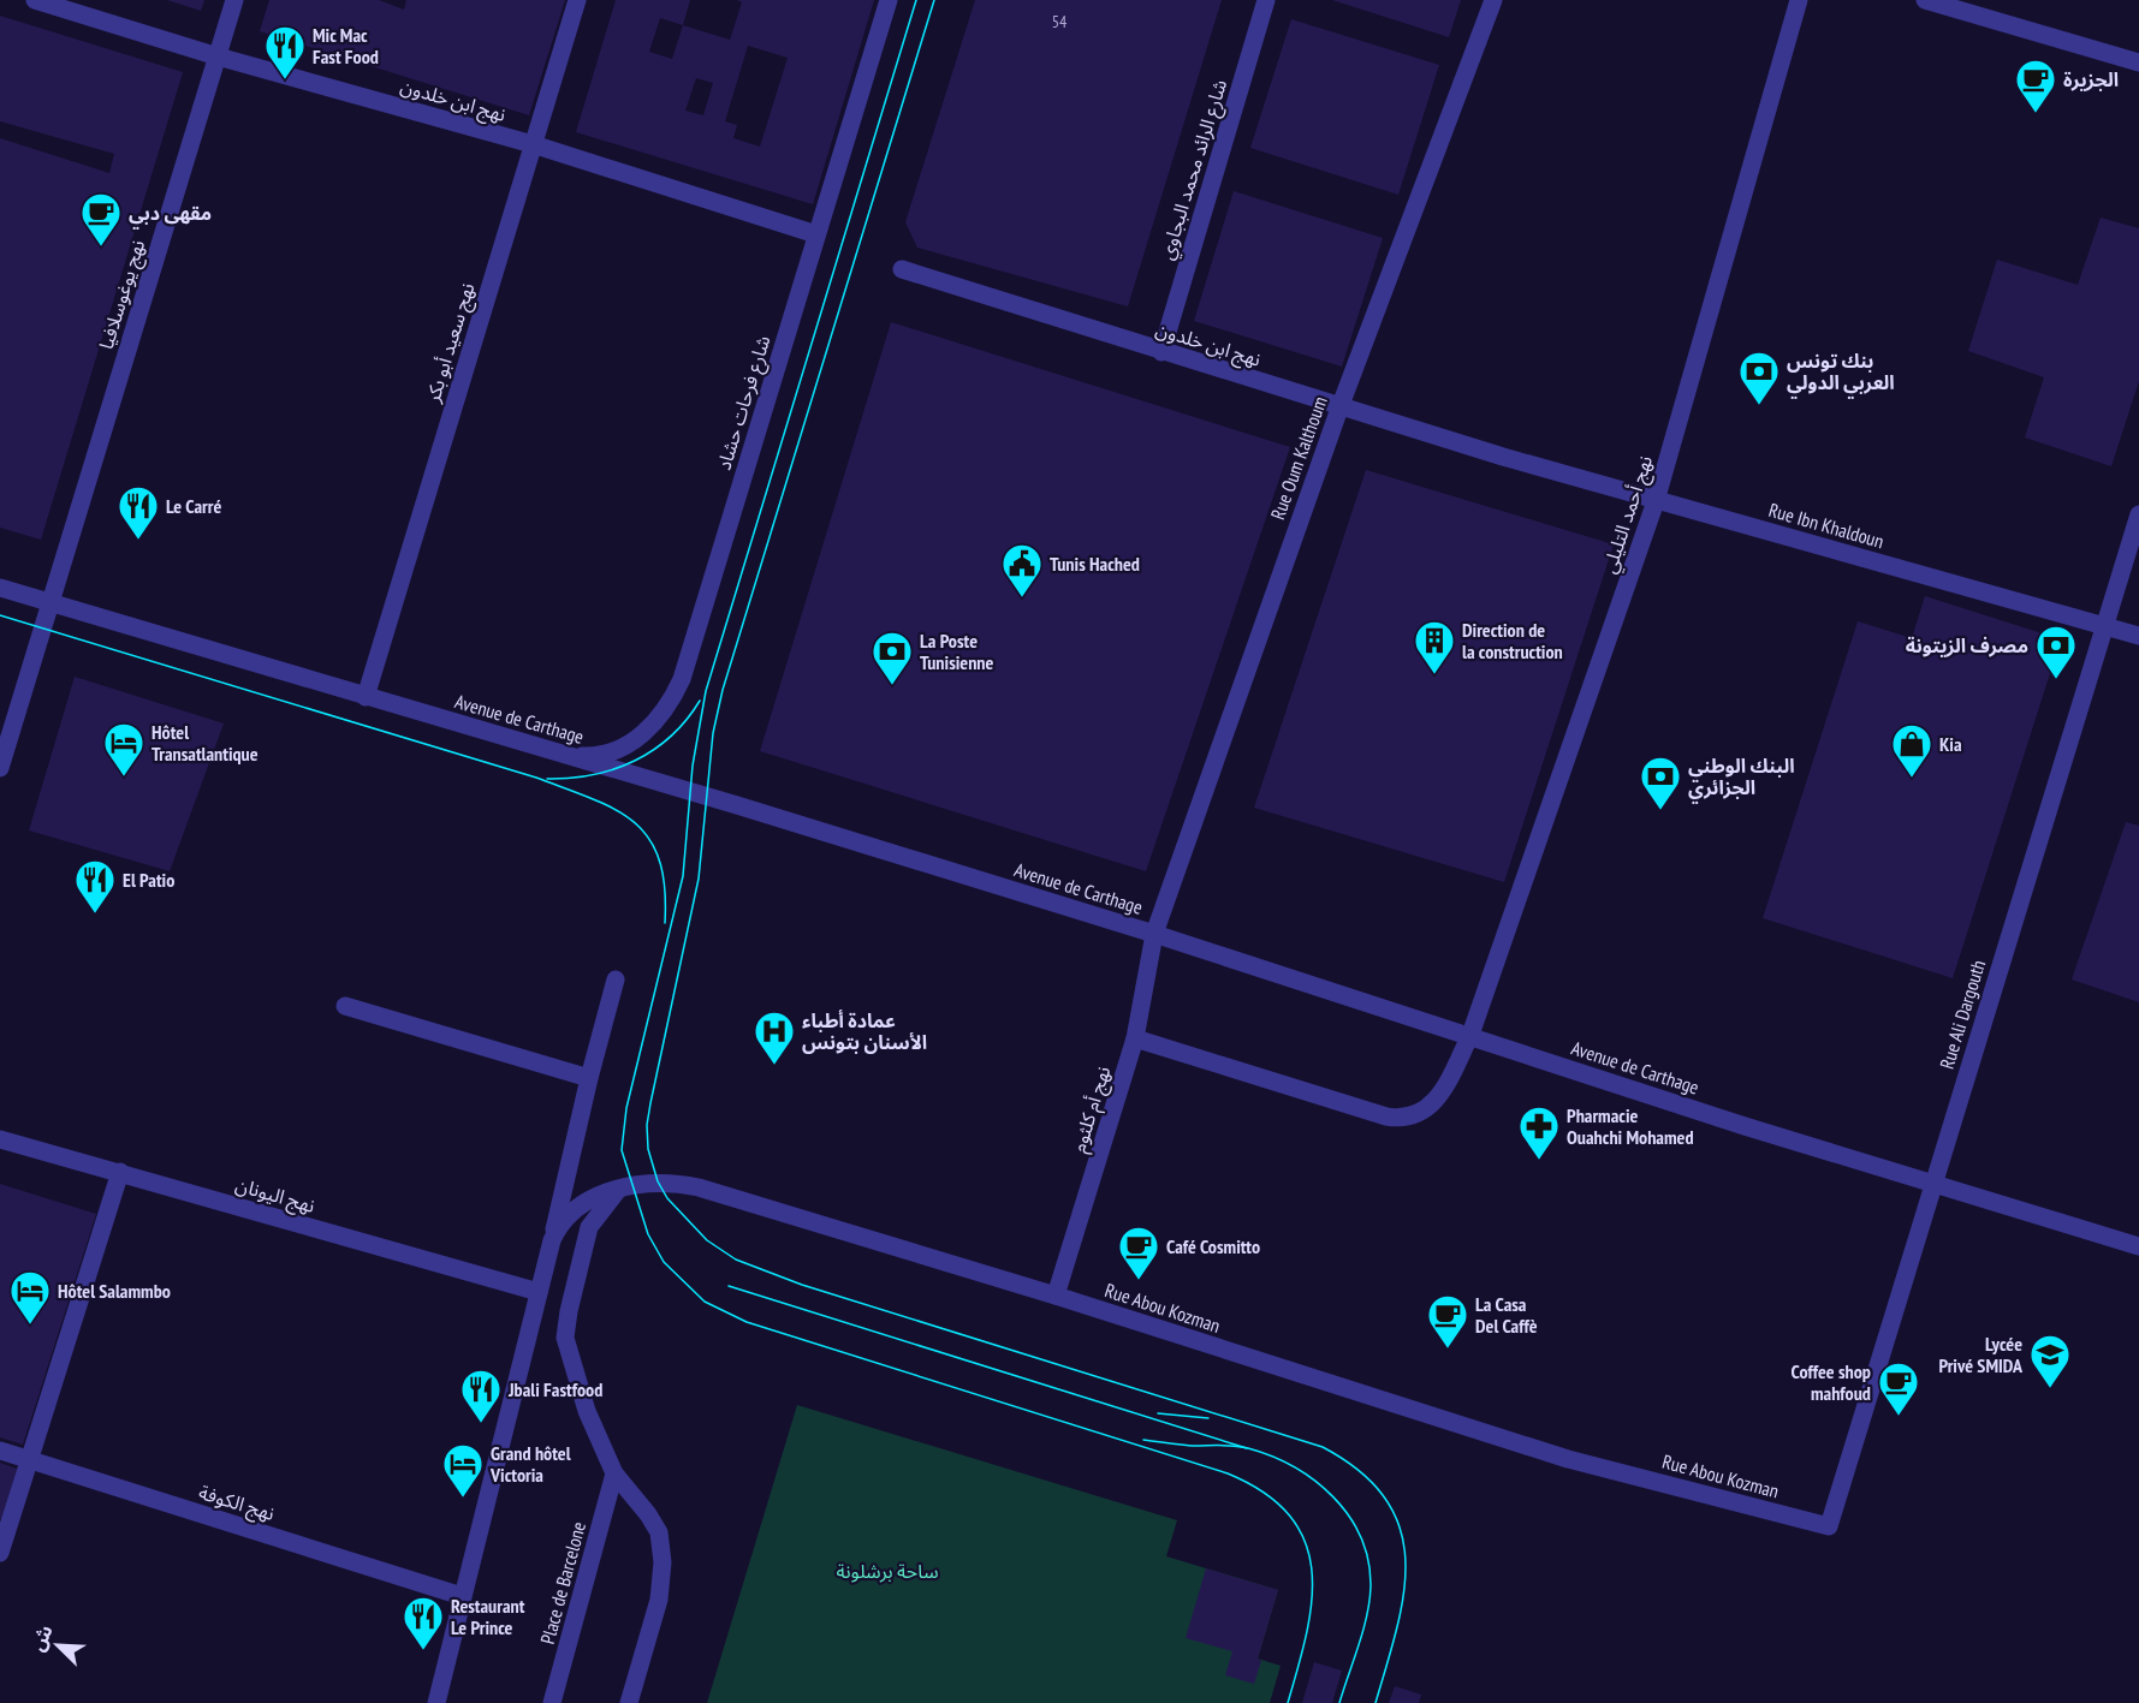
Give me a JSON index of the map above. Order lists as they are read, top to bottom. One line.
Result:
{"streets":{"street":["نهج ابن خلدون","شارع الرائد محمد البجاوي","نهج يوغوسلافيا","نهج سعيد أبو بكر","شارع فرحات حشاد","Rue Oum Kalthoum","نهج أحمد التليلي","Rue Ibn Khaldoun","Avenue de Carthage","Rue Ali Dargouth","نهج أم كلثوم","نهج اليونان","Rue Abou Kozman","نهج الكوفة","Place de Barcelone"]},"crossings":[["نهج ابن خلدون","شارع الرائد محمد البجاوي"],["نهج ابن خلدون","نهج يوغوسلافيا"],["نهج ابن خلدون","نهج سعيد أبو بكر"],["نهج ابن خلدون","شارع فرحات حشاد"],["نهج ابن خلدون","Rue Oum Kalthoum"],["نهج ابن خلدون","Rue Ibn Khaldoun"],["نهج يوغوسلافيا","Avenue de Carthage"],["نهج سعيد أبو بكر","Avenue de Carthage"],["شارع فرحات حشاد","Avenue de Carthage"],["Rue Oum Kalthoum","Avenue de Carthage"],["Rue Oum Kalthoum","نهج أم كلثوم"],["نهج أحمد التليلي","Rue Ibn Khaldoun"],["نهج أحمد التليلي","Avenue de Carthage"],["نهج أحمد التليلي","نهج أم كلثوم"],["Rue Ibn Khaldoun","Rue Ali Dargouth"],["Avenue de Carthage","Rue Ali Dargouth"],["Avenue de Carthage","نهج أم كلثوم"],["Rue Ali Dargouth","Rue Abou Kozman"],["نهج أم كلثوم","Rue Abou Kozman"],["نهج اليونان","Rue Abou Kozman"]],"parks":["ساحة برشلونة"],"places":{"restaurant":["Mic Mac Fast Food","Le Carré","El Patio","Jbali Fastfood","Restaurant Le Prince"],"cafe":["الجزيرة","مقهى دبي","Café Cosmitto","La Casa Del Caffè","Coffee shop mahfoud"],"bank":["بنك تونس العربي الدولي","مصرف الزيتونة","La Poste Tunisienne","البنك الوطني الجزائري"],"public building":["Tunis Hached"],"building":["Direction de la construction"],"hotel":["Hôtel Transatlantique","Hôtel Salammbo","Grand hôtel Victoria"],"shop":["Kia"],"hospital":["عمادة أطباء الأسنان بتونس"],"pharmacy":["Pharmacie Ouahchi Mohamed"],"school or university":["Lycée Privé SMIDA"]},"house_numbers":["54"],"north":"top left"}
